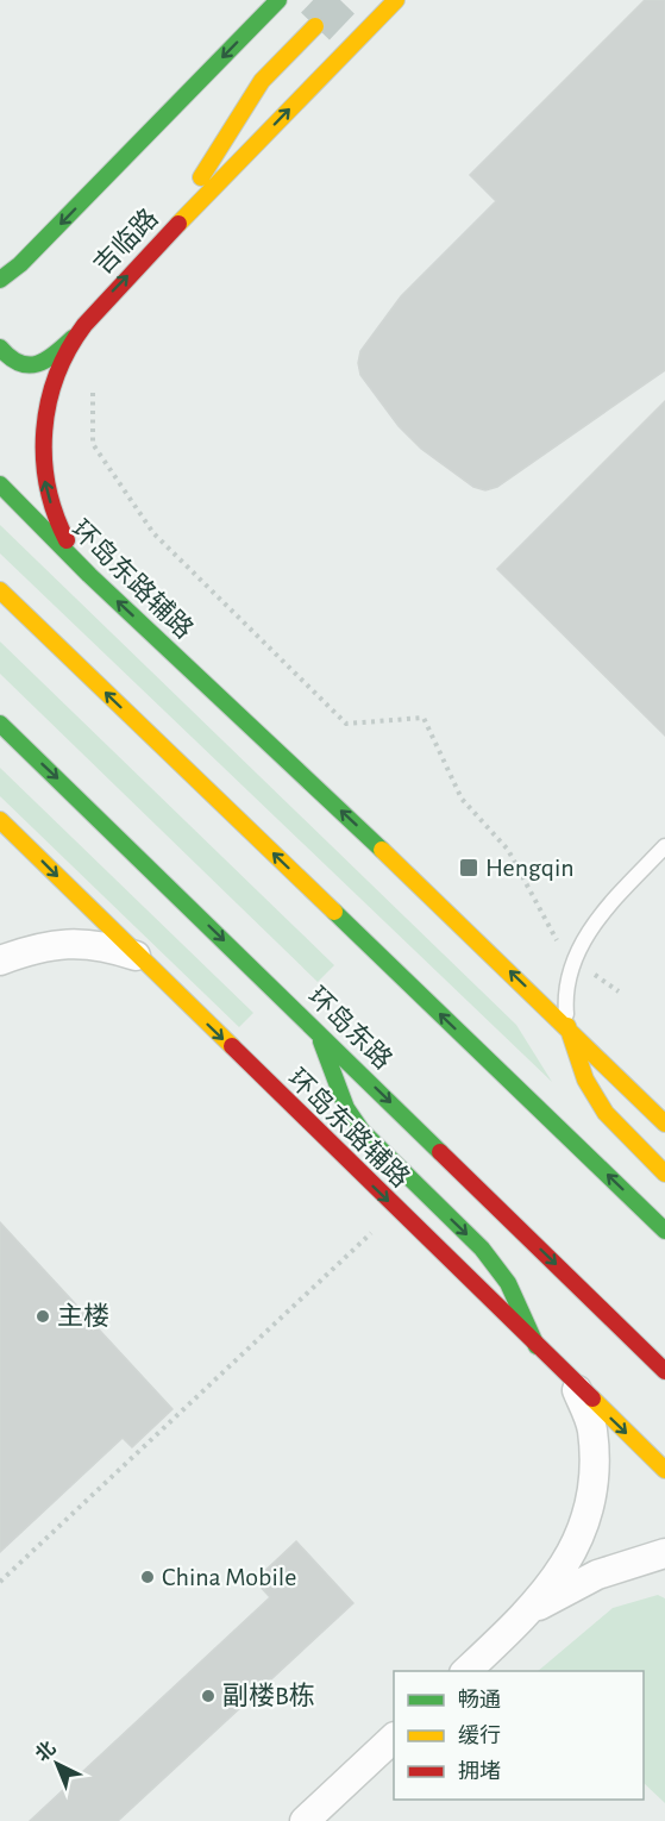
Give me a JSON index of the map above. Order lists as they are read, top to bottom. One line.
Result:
{"streets":{"main road":["吉临路","环岛东路辅路","环岛东路"]},"crossings":[["吉临路","环岛东路辅路"]],"places":{"transit":["Hengqin"],"other":["主楼","China Mobile","副楼B栋"]},"legend":["畅通","缓行","拥堵"],"north":"top left"}
